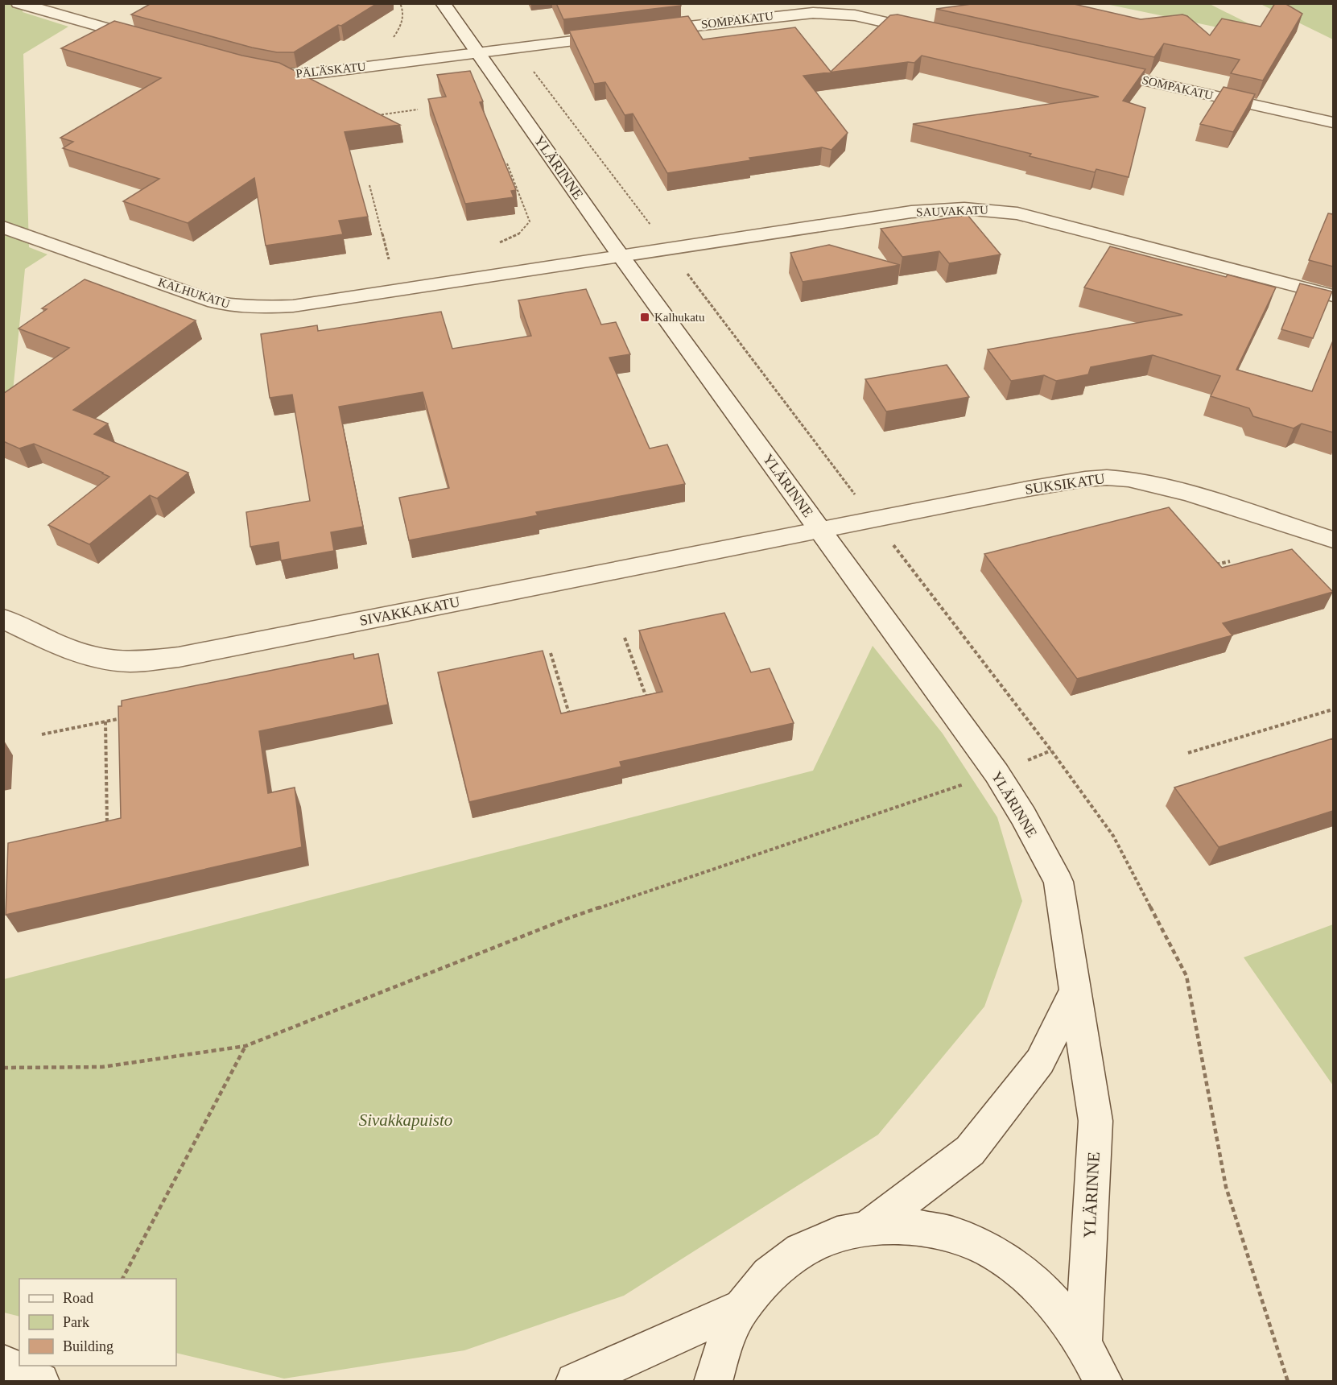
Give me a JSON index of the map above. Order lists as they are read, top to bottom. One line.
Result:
{"streets":{"street":["SOMPAKATU","PÄLÄSKATU","YLÄRINNE","SAUVAKATU","KALHUKATU","SUKSIKATU","SIVAKKAKATU"]},"crossings":[["PÄLÄSKATU","YLÄRINNE"],["YLÄRINNE","SAUVAKATU"],["YLÄRINNE","KALHUKATU"],["YLÄRINNE","SUKSIKATU"],["YLÄRINNE","SIVAKKAKATU"],["SAUVAKATU","KALHUKATU"],["SUKSIKATU","SIVAKKAKATU"]],"parks":["Sivakkapuisto"],"places":{"transit":["Kalhukatu"]},"legend":["Road","Park","Building"]}
